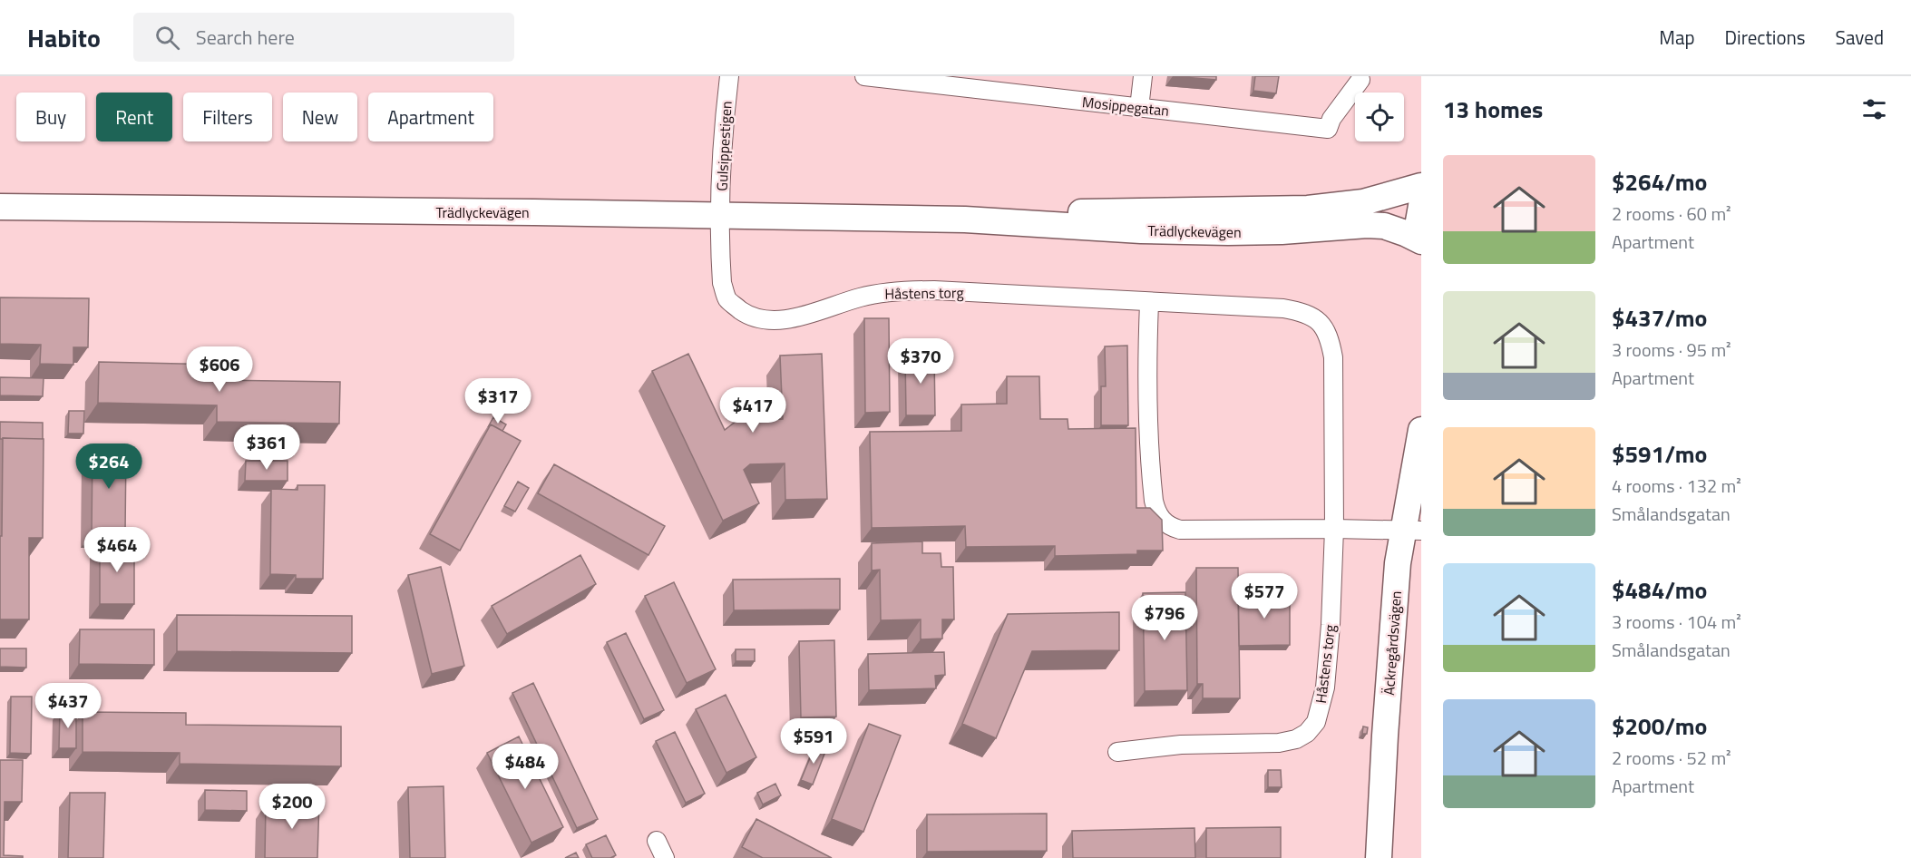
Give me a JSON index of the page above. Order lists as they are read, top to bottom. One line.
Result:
{"streets":{"street":["Mosippegatan","Gulsippestigen","Trädlyckevägen","Håstens torg","Äckregårdsvägen"]},"crossings":[["Gulsippestigen","Trädlyckevägen"],["Gulsippestigen","Håstens torg"],["Trädlyckevägen","Håstens torg"]],"page":{"header":"Habito","search":"Search here","nav":["Map","Directions","Saved"],"heading":"13 homes","chip":["Buy","Rent","Filters","New","Apartment"],"list":[{"name":"$264/mo","note":"2 rooms · 60 m² · Apartment"},{"name":"$437/mo","note":"3 rooms · 95 m² · Apartment"},{"name":"$591/mo","note":"4 rooms · 132 m² · Smålandsgatan"},{"name":"$484/mo","note":"3 rooms · 104 m² · Smålandsgatan"},{"name":"$200/mo","note":"2 rooms · 52 m² · Apartment"}],"price":["$370","$606","$317","$417","$361","$264","$464","$577","$796","$437","$591","$484","$200"]}}
